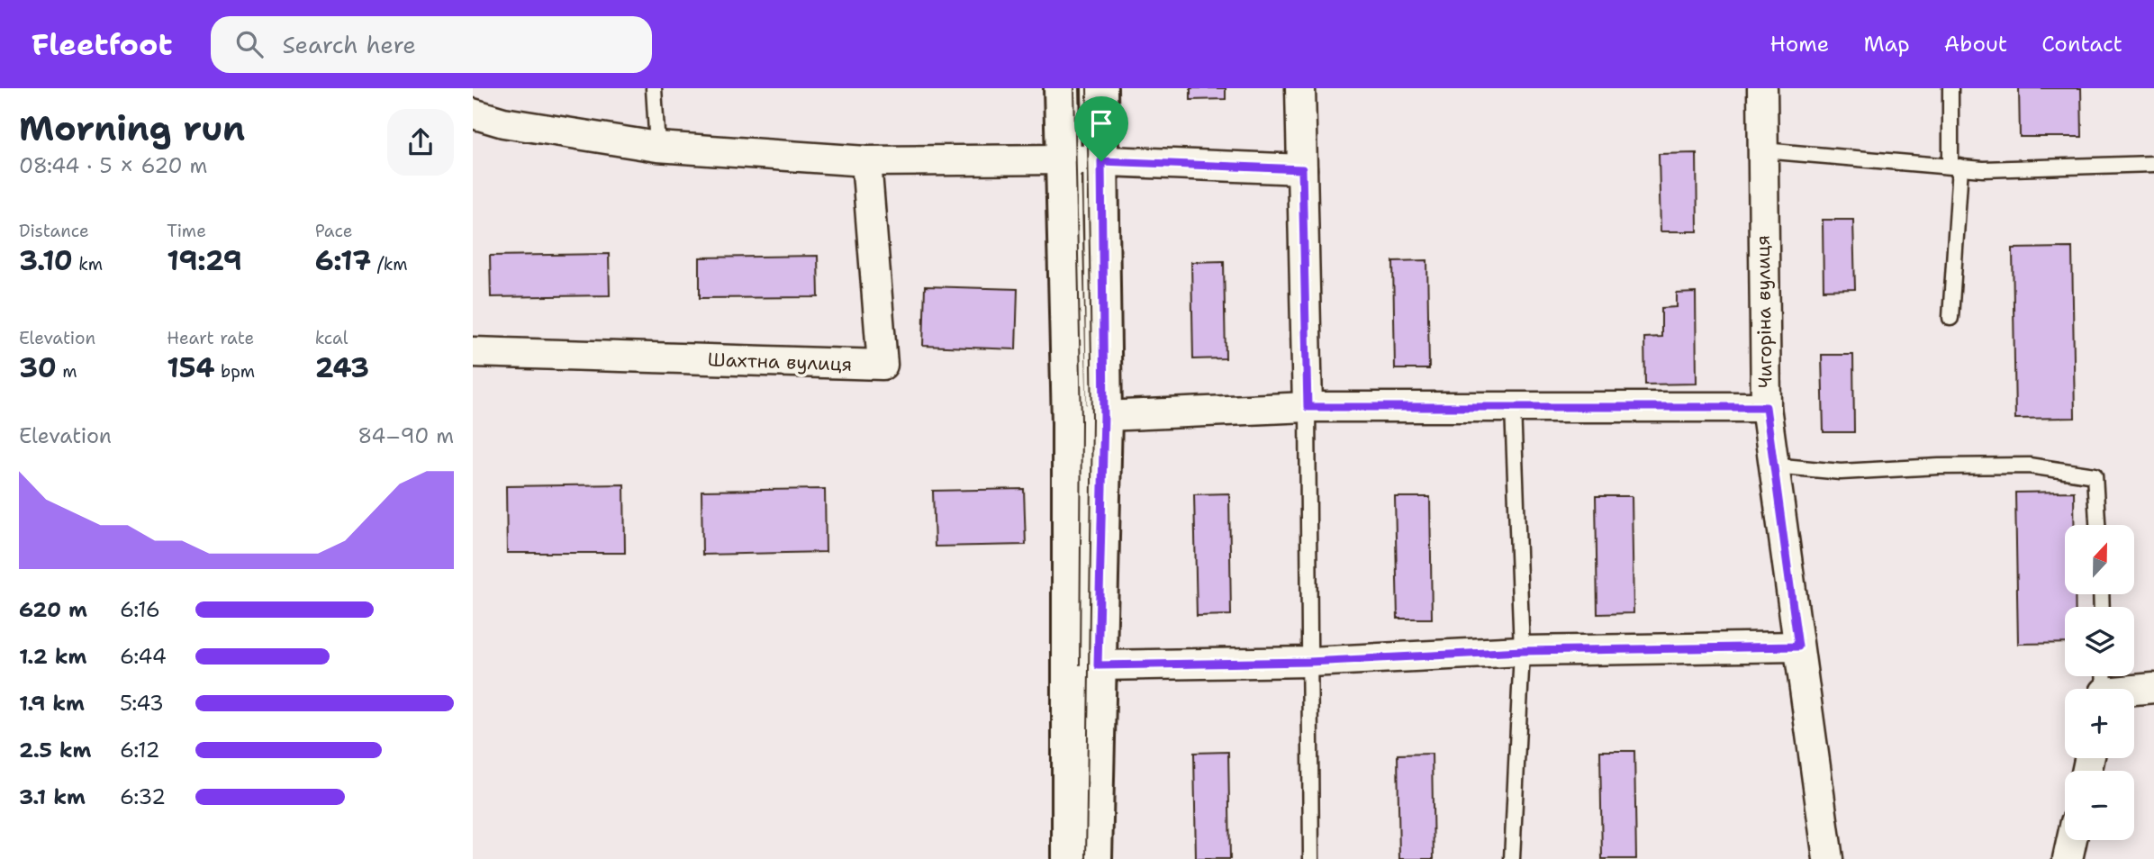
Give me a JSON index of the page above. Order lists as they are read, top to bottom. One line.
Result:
{"streets":{"street":["Чигоріна вулиця","Шахтна вулиця"]},"north":"top","page":{"header":"Fleetfoot","search":"Search here","nav":["Home","Map","About","Contact"],"heading":["Morning run","08:44 · 5 × 620 m"],"stats":[["Distance","3.10 km"],["Time","19:29"],["Pace","6:17 /km"],["Elevation","30 m"],["Heart rate","154 bpm"],["kcal","243"]],"chart":["Elevation","84–90 m"],"map_buttons":["+","−"],"list":[{"name":"620 m","note":"6:16"},{"name":"1.2 km","note":"6:44"},{"name":"1.9 km","note":"5:43"},{"name":"2.5 km","note":"6:12"},{"name":"3.1 km","note":"6:32"}]}}
